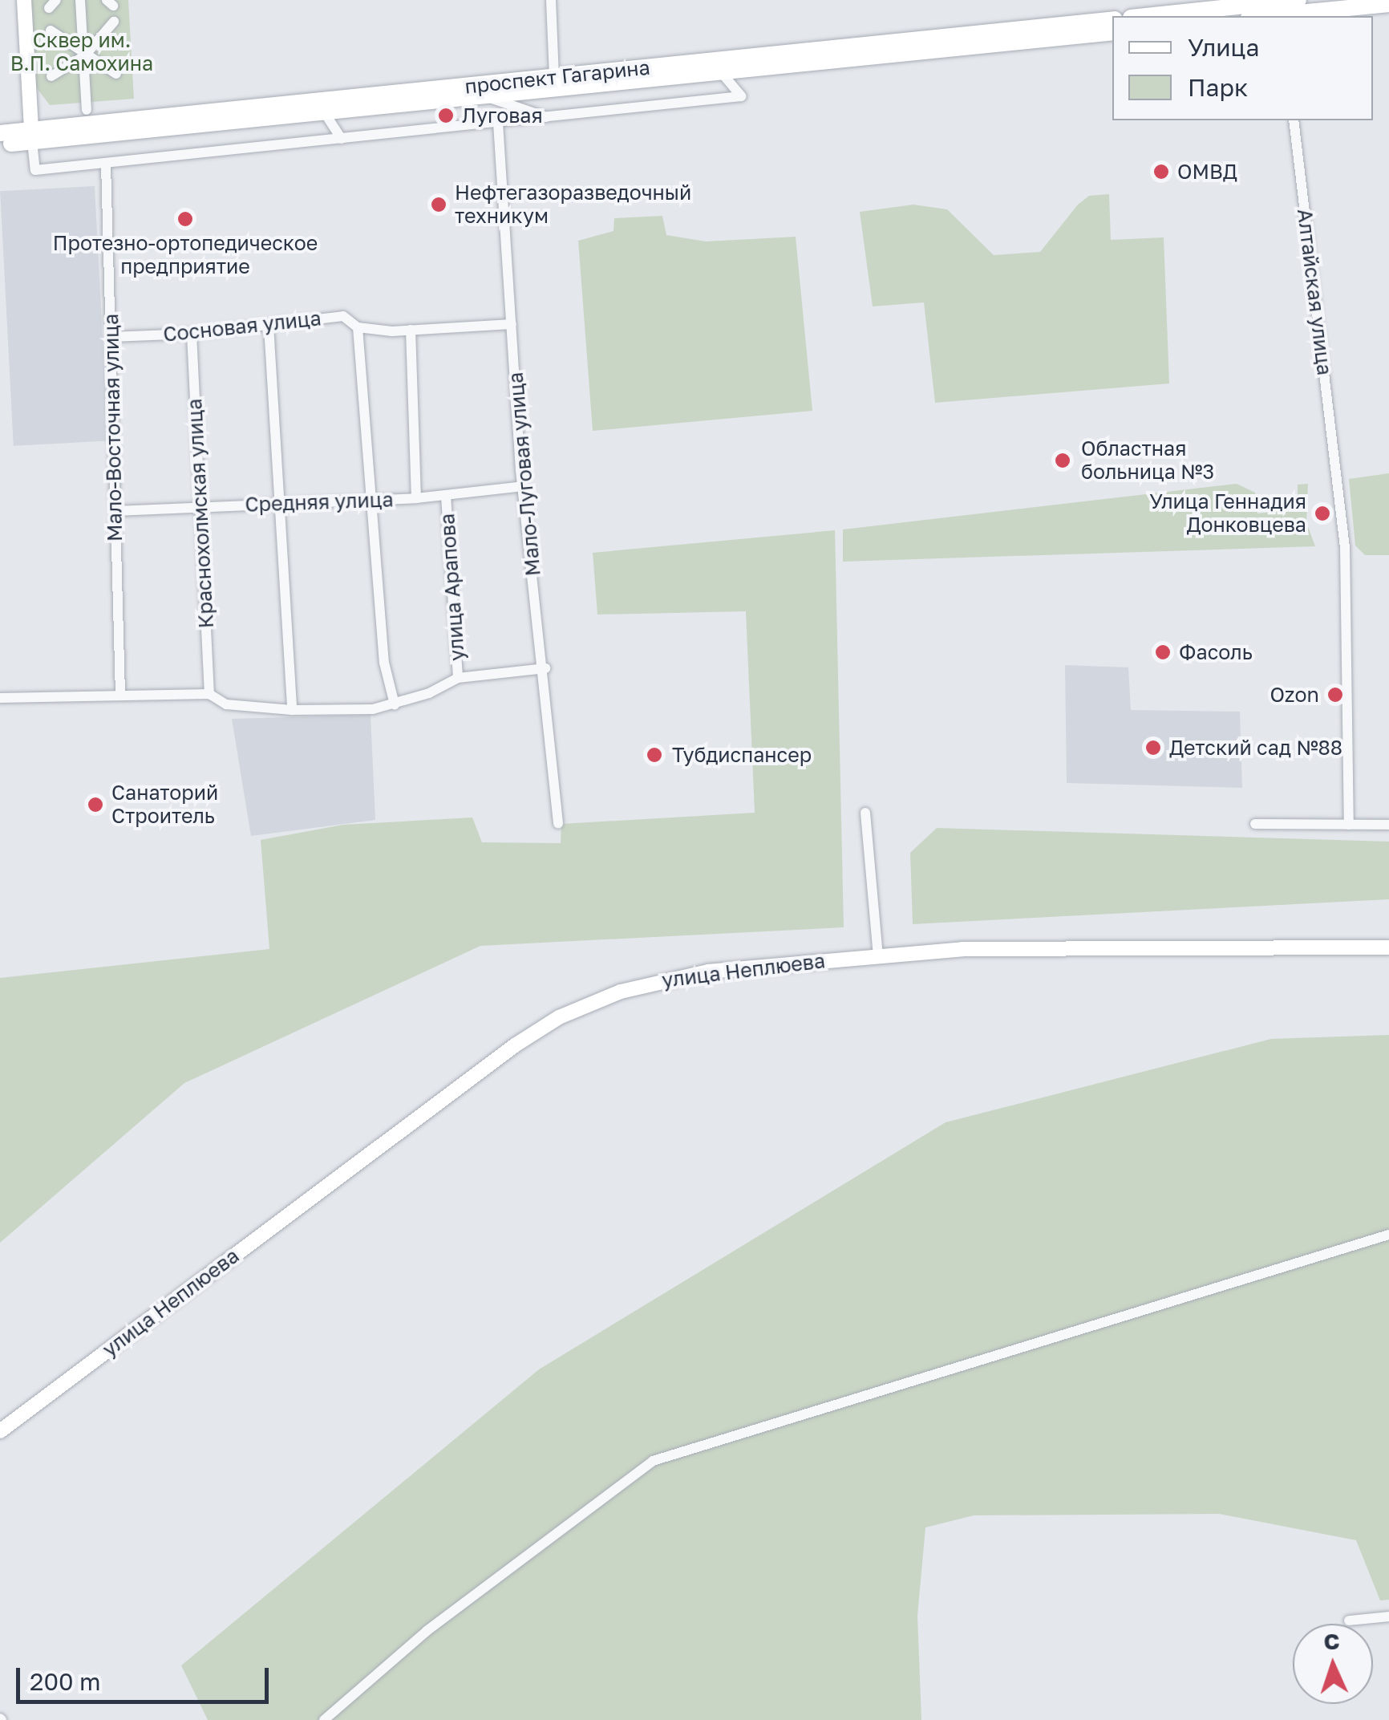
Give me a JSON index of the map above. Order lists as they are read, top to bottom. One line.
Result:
{"streets":{"main road":["проспект Гагарина","улица Неплюева"],"street":["Алтайская улица","Сосновая улица","Мало-Восточная улица","Мало-Луговая улица","Средняя улица","Краснохолмская улица","улица Арапова"]},"crossings":[["Сосновая улица","Мало-Восточная улица"],["Сосновая улица","Мало-Луговая улица"],["Сосновая улица","Краснохолмская улица"],["Сосновая улица","улица Арапова"],["Мало-Восточная улица","Средняя улица"],["Мало-Луговая улица","Средняя улица"],["Средняя улица","Краснохолмская улица"],["Средняя улица","улица Арапова"]],"parks":["Сквер им. В.П. Самохина"],"places":["Луговая","ОМВД","Нефтегазоразведочный техникум","Протезно-ортопедическое предприятие","Областная больница №3","Улица Геннадия Донковцева","Фасоль","Ozon","Детский сад №88","Тубдиспансер","Санаторий Строитель"],"legend":["Улица","Парк"],"scale_bar":"200 m","north":"top"}
